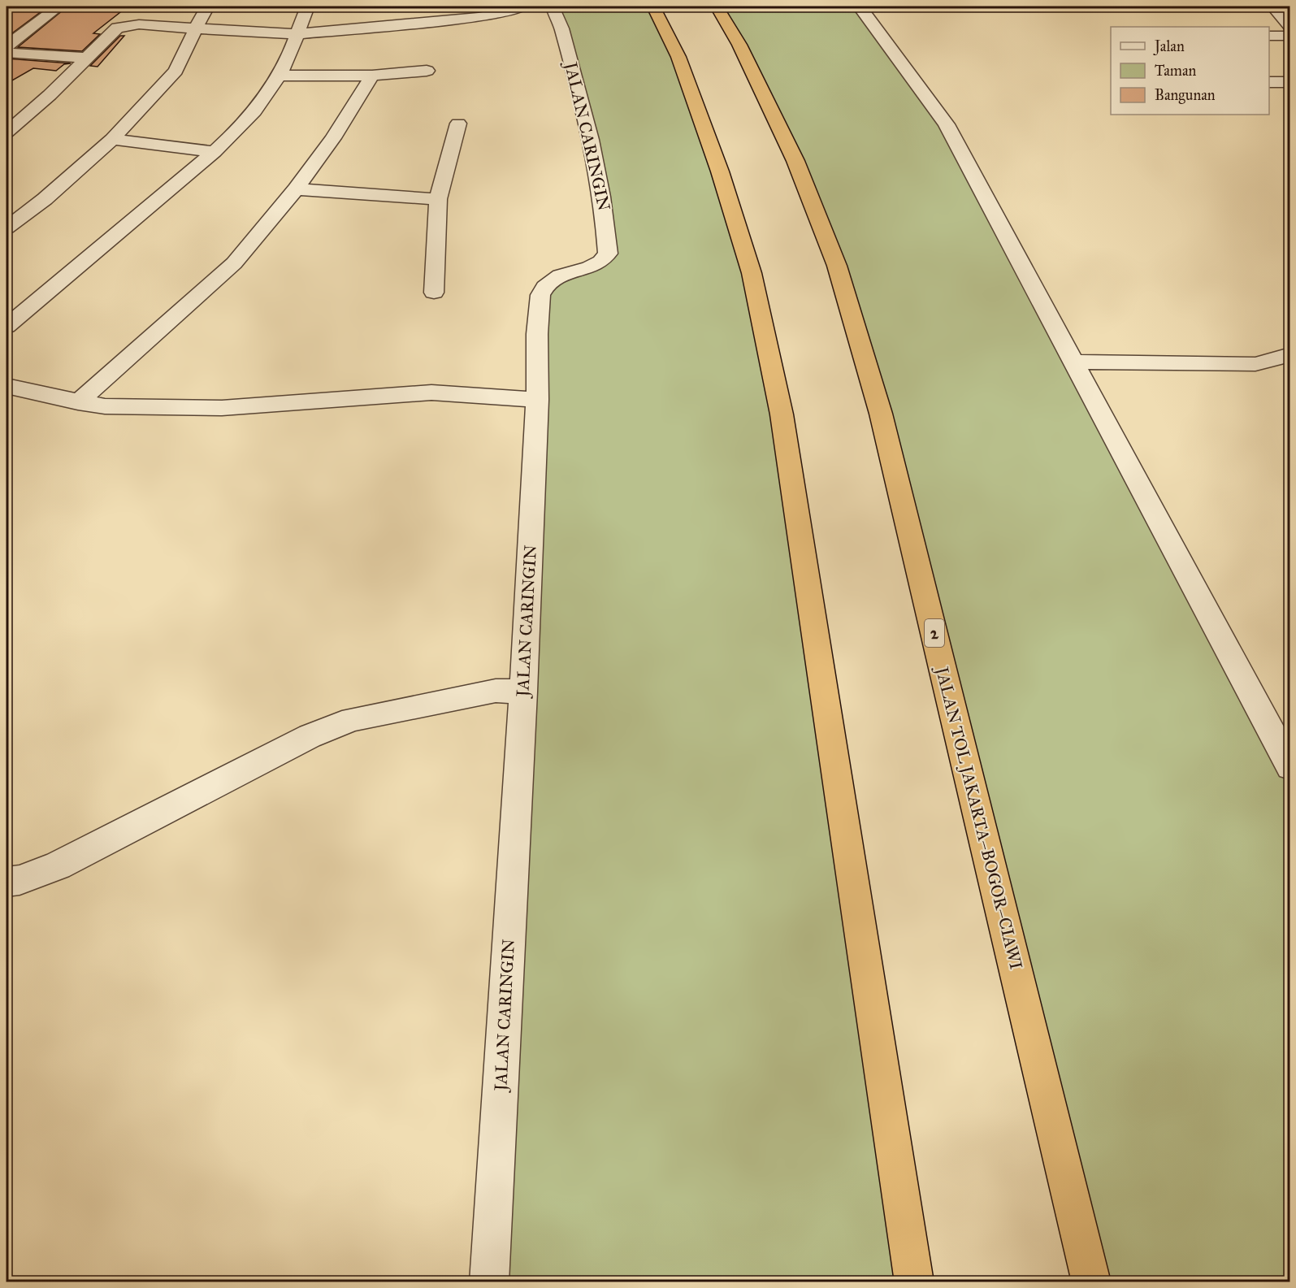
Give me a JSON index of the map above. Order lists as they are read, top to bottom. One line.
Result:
{"streets":{"highway":["2","JALAN TOL JAKARTA–BOGOR–CIAWI"],"street":["JALAN CARINGIN"]},"legend":["Jalan","Taman","Bangunan"]}
